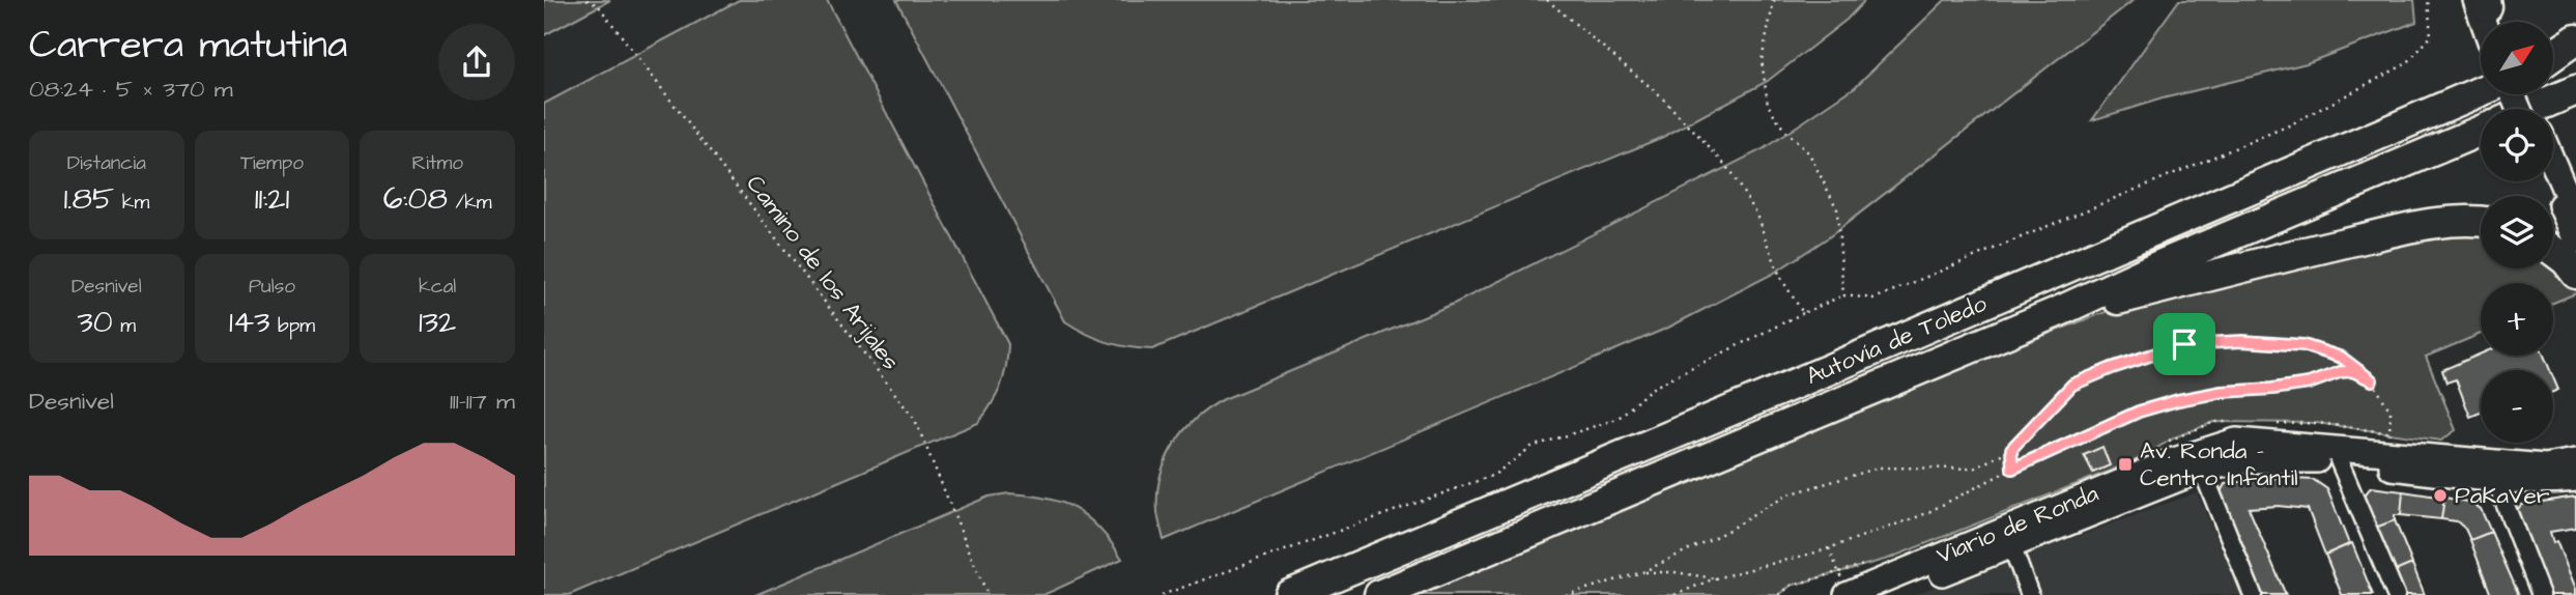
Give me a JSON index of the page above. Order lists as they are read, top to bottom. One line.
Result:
{"streets":{"highway":["Autovía de Toledo"],"main road":["Viario de Ronda"],"path":["Camino de los Arijales"]},"places":{"transit":["Av. Ronda - Centro Infantil"],"other":["PaKaVer"]},"north":"top right","page":{"heading":["Carrera matutina","08:24 · 5 × 370 m"],"map_buttons":["+","−"],"stats":[["Distancia","1.85 km"],["Tiempo","11:21"],["Ritmo","6:08 /km"],["Desnivel","30 m"],["Pulso","143 bpm"],["kcal","132"]],"chart":["Desnivel","111–117 m"]}}
